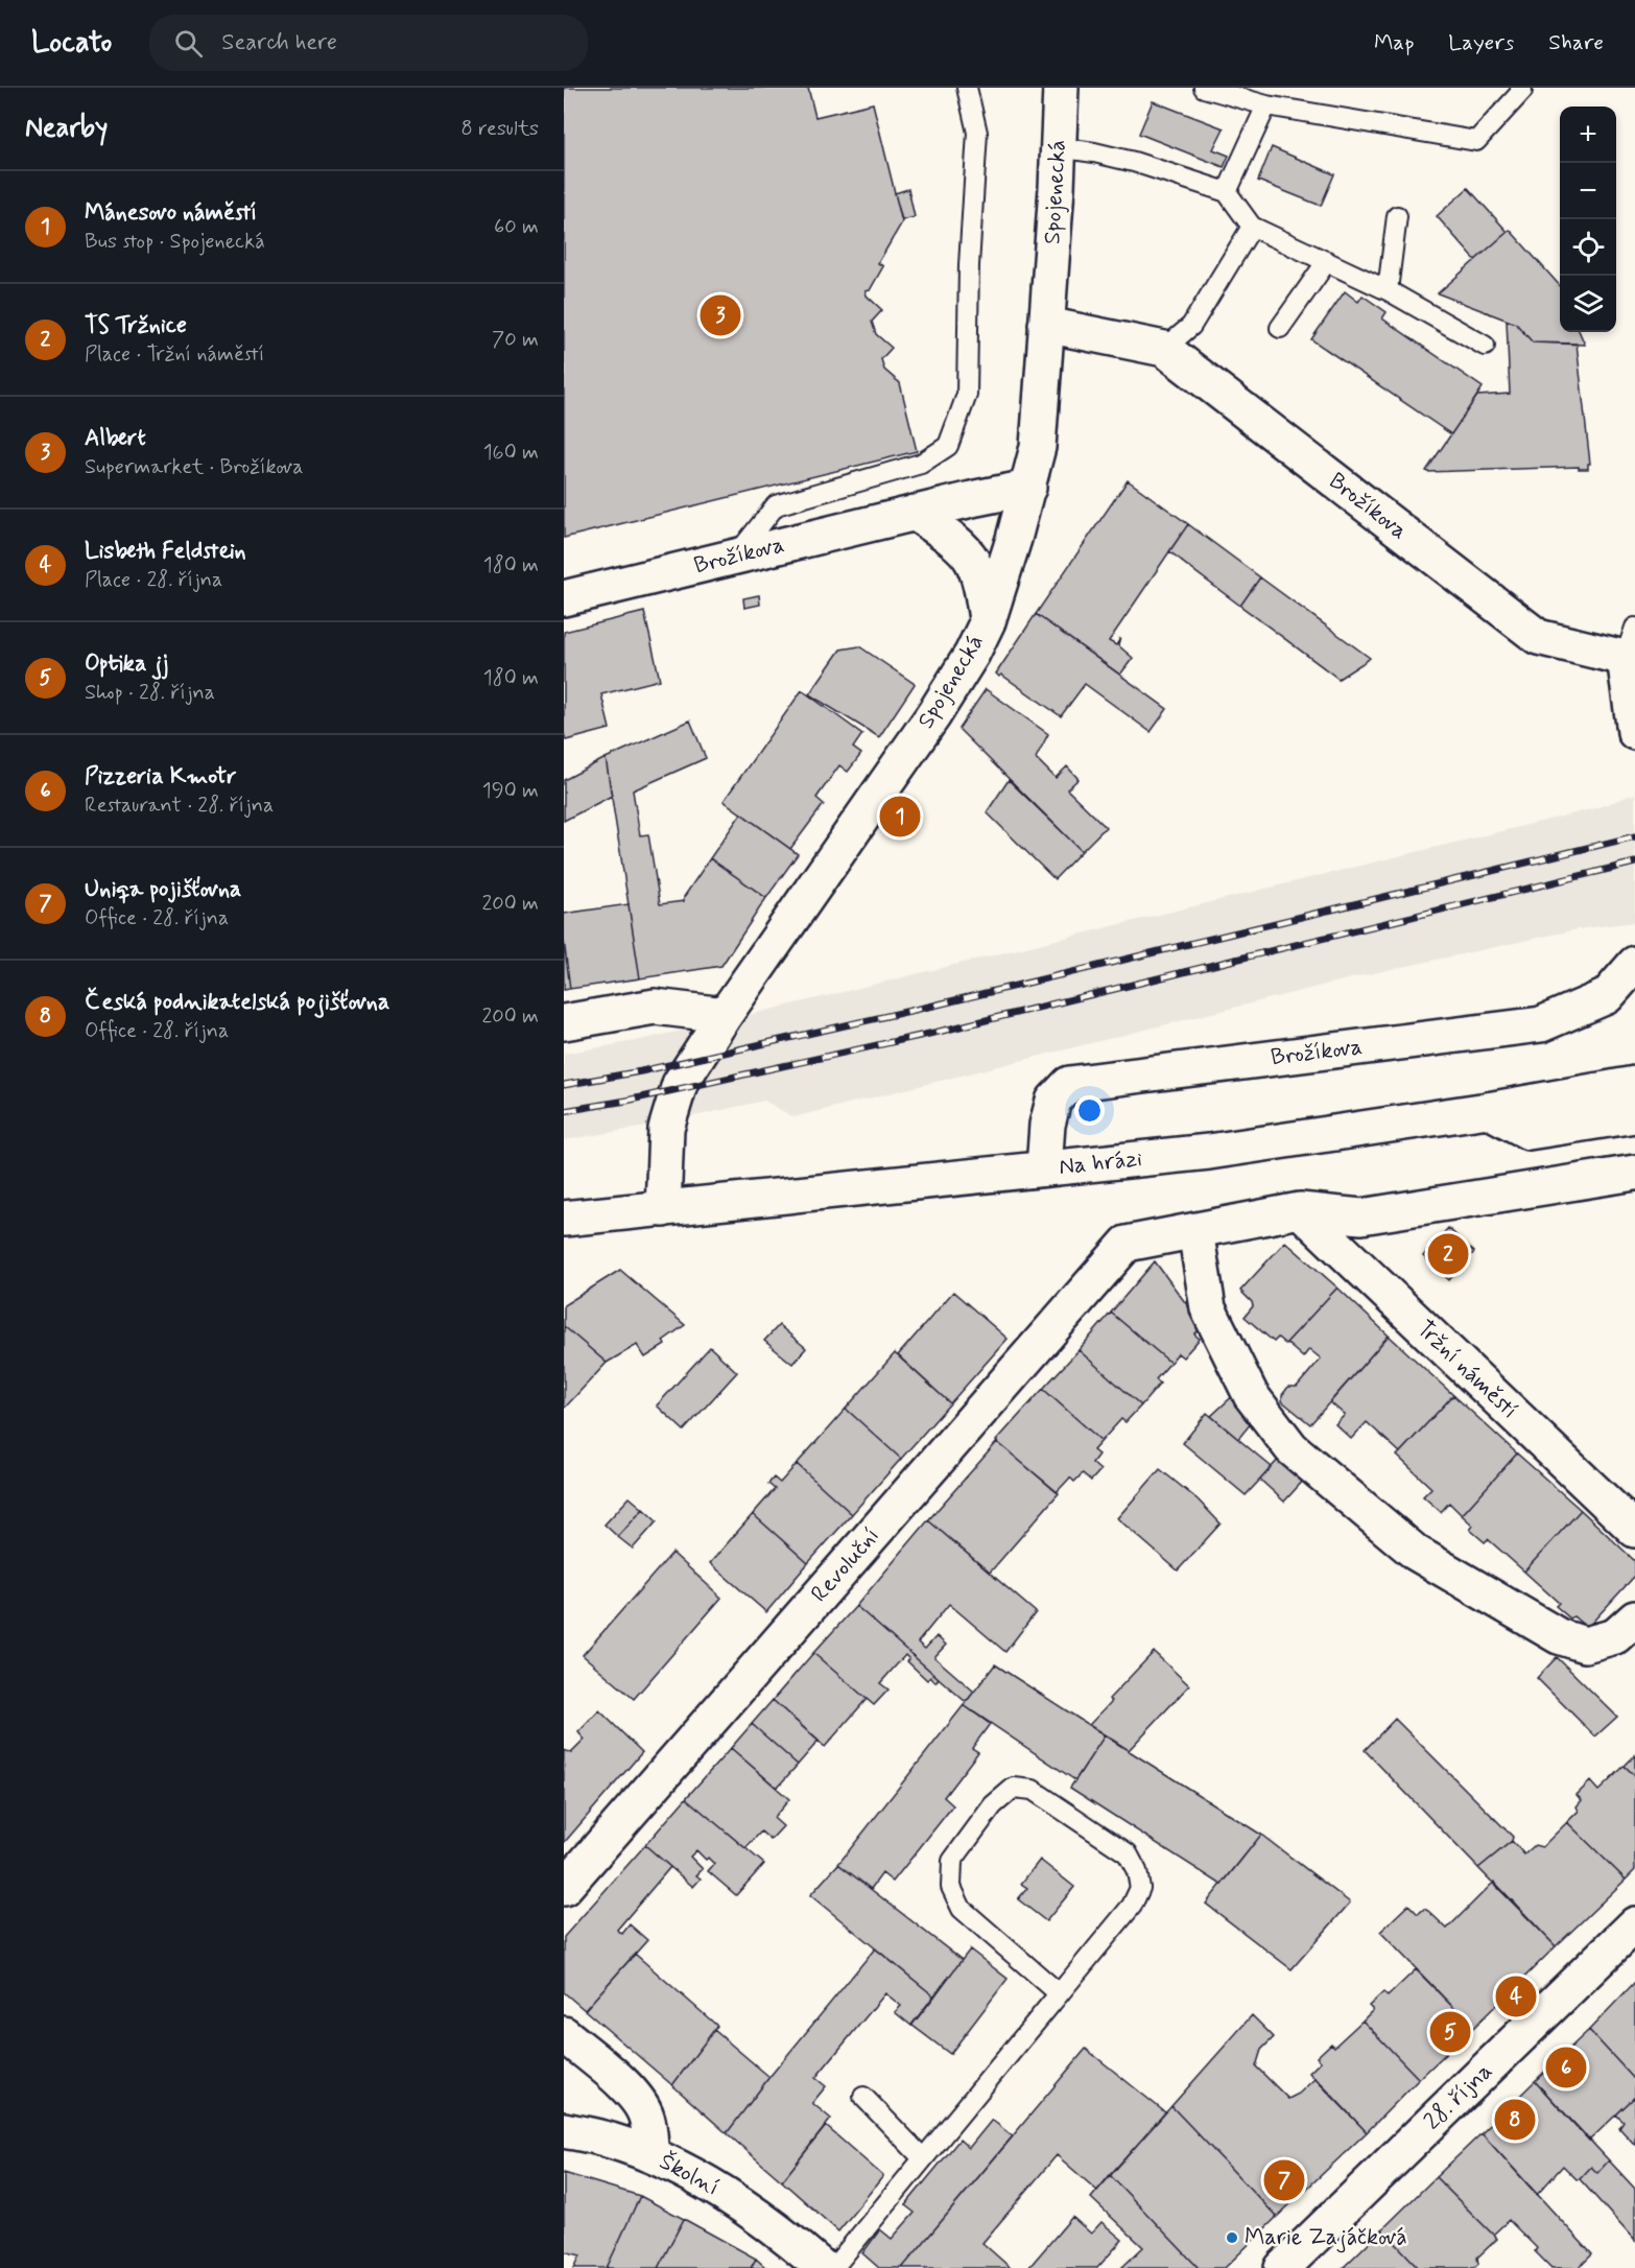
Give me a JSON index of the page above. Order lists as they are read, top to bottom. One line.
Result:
{"streets":{"street":["Spojenecká","Brožíkova","Na hrázi","Tržní náměstí","Revoluční","28. října","Školní"]},"crossings":[["Spojenecká","Brožíkova"],["Spojenecká","Na hrázi"],["Brožíkova","Na hrázi"]],"places":["Marie Zajáčková"],"page":{"header":"Locato","search":"Search here","nav":["Map","Layers","Share"],"heading":["Nearby","8 results"],"map_buttons":["+","−"],"list":[{"mark":"1","name":"Mánesovo náměstí","note":"Bus stop · Spojenecká","value":"60 m"},{"mark":"2","name":"TS Tržnice","note":"Place · Tržní náměstí","value":"70 m"},{"mark":"3","name":"Albert","note":"Supermarket · Brožíkova","value":"160 m"},{"mark":"4","name":"Lisbeth Feldstein","note":"Place · 28. října","value":"180 m"},{"mark":"5","name":"Optika jj","note":"Shop · 28. října","value":"180 m"},{"mark":"6","name":"Pizzeria Kmotr","note":"Restaurant · 28. října","value":"190 m"},{"mark":"7","name":"Uniqa pojišťovna","note":"Office · 28. října","value":"200 m"},{"mark":"8","name":"Česká podnikatelská pojišťovna","note":"Office · 28. října","value":"200 m"}],"pins":["3","1","2","4","5","6","8","7"]}}
